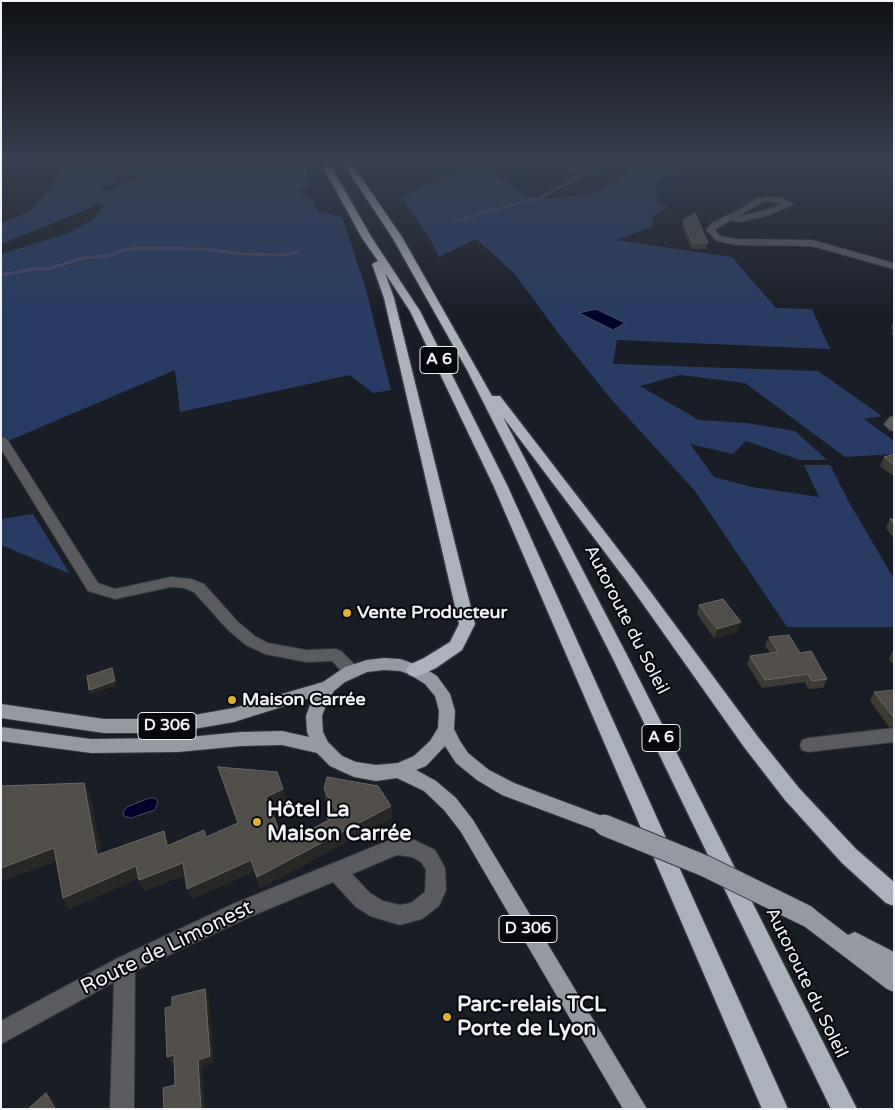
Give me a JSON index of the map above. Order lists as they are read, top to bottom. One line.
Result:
{"streets":{"highway":["A 6","Autoroute du Soleil"],"main road":["D 306"],"street":["Route de Limonest"]},"places":["Vente Producteur","Maison Carrée","Hôtel La Maison Carrée","Parc-relais TCL Porte de Lyon"]}
